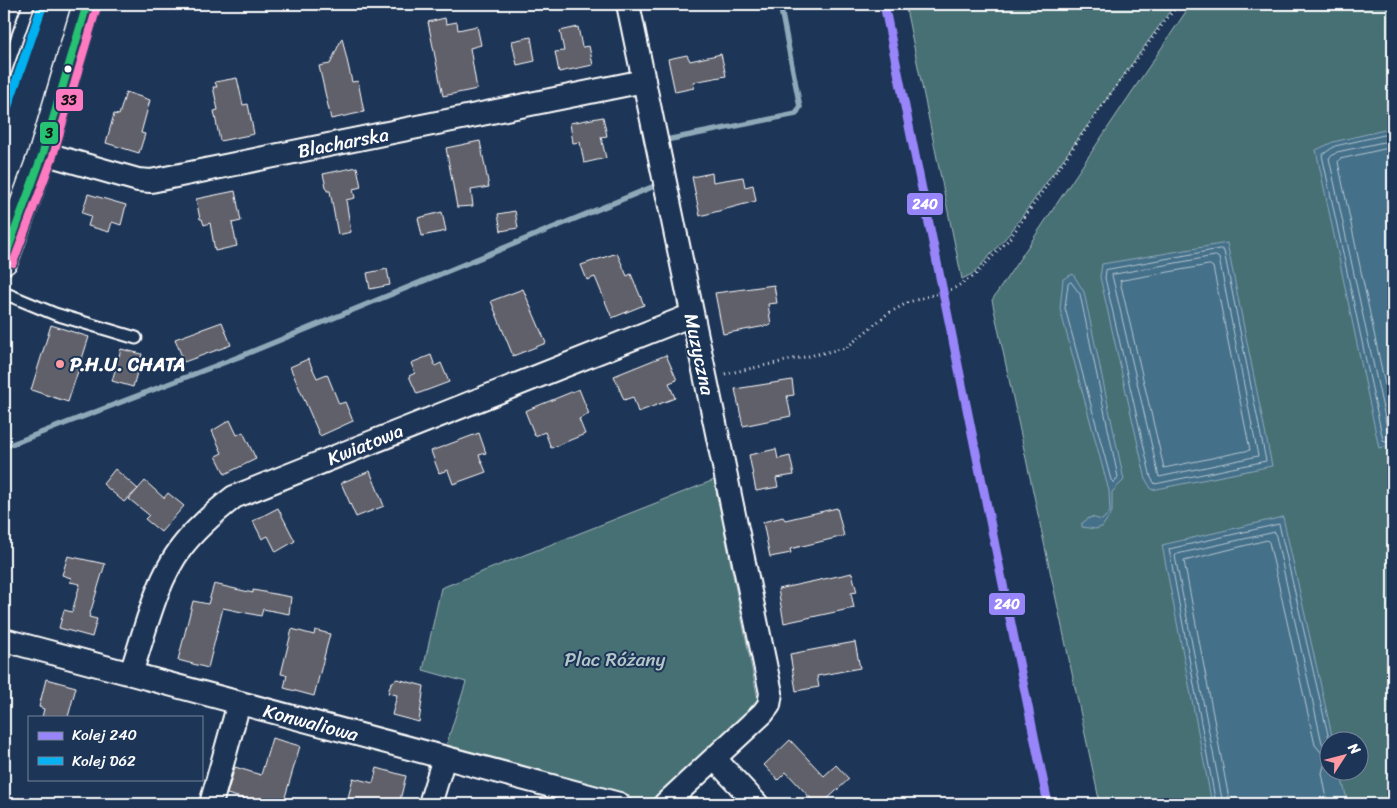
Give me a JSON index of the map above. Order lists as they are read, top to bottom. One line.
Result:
{"streets":{"street":["Blacharska","Muzyczna","Kwiatowa","Konwaliowa"]},"crossings":[["Blacharska","Muzyczna"],["Muzyczna","Kwiatowa"],["Kwiatowa","Konwaliowa"]],"parks":["Plac Różany"],"places":["P.H.U. CHATA"],"lines":["rail line 240","rail line D62","transit line 3","transit line 33"],"legend":["Kolej 240","Kolej D62"],"north":"top right"}
